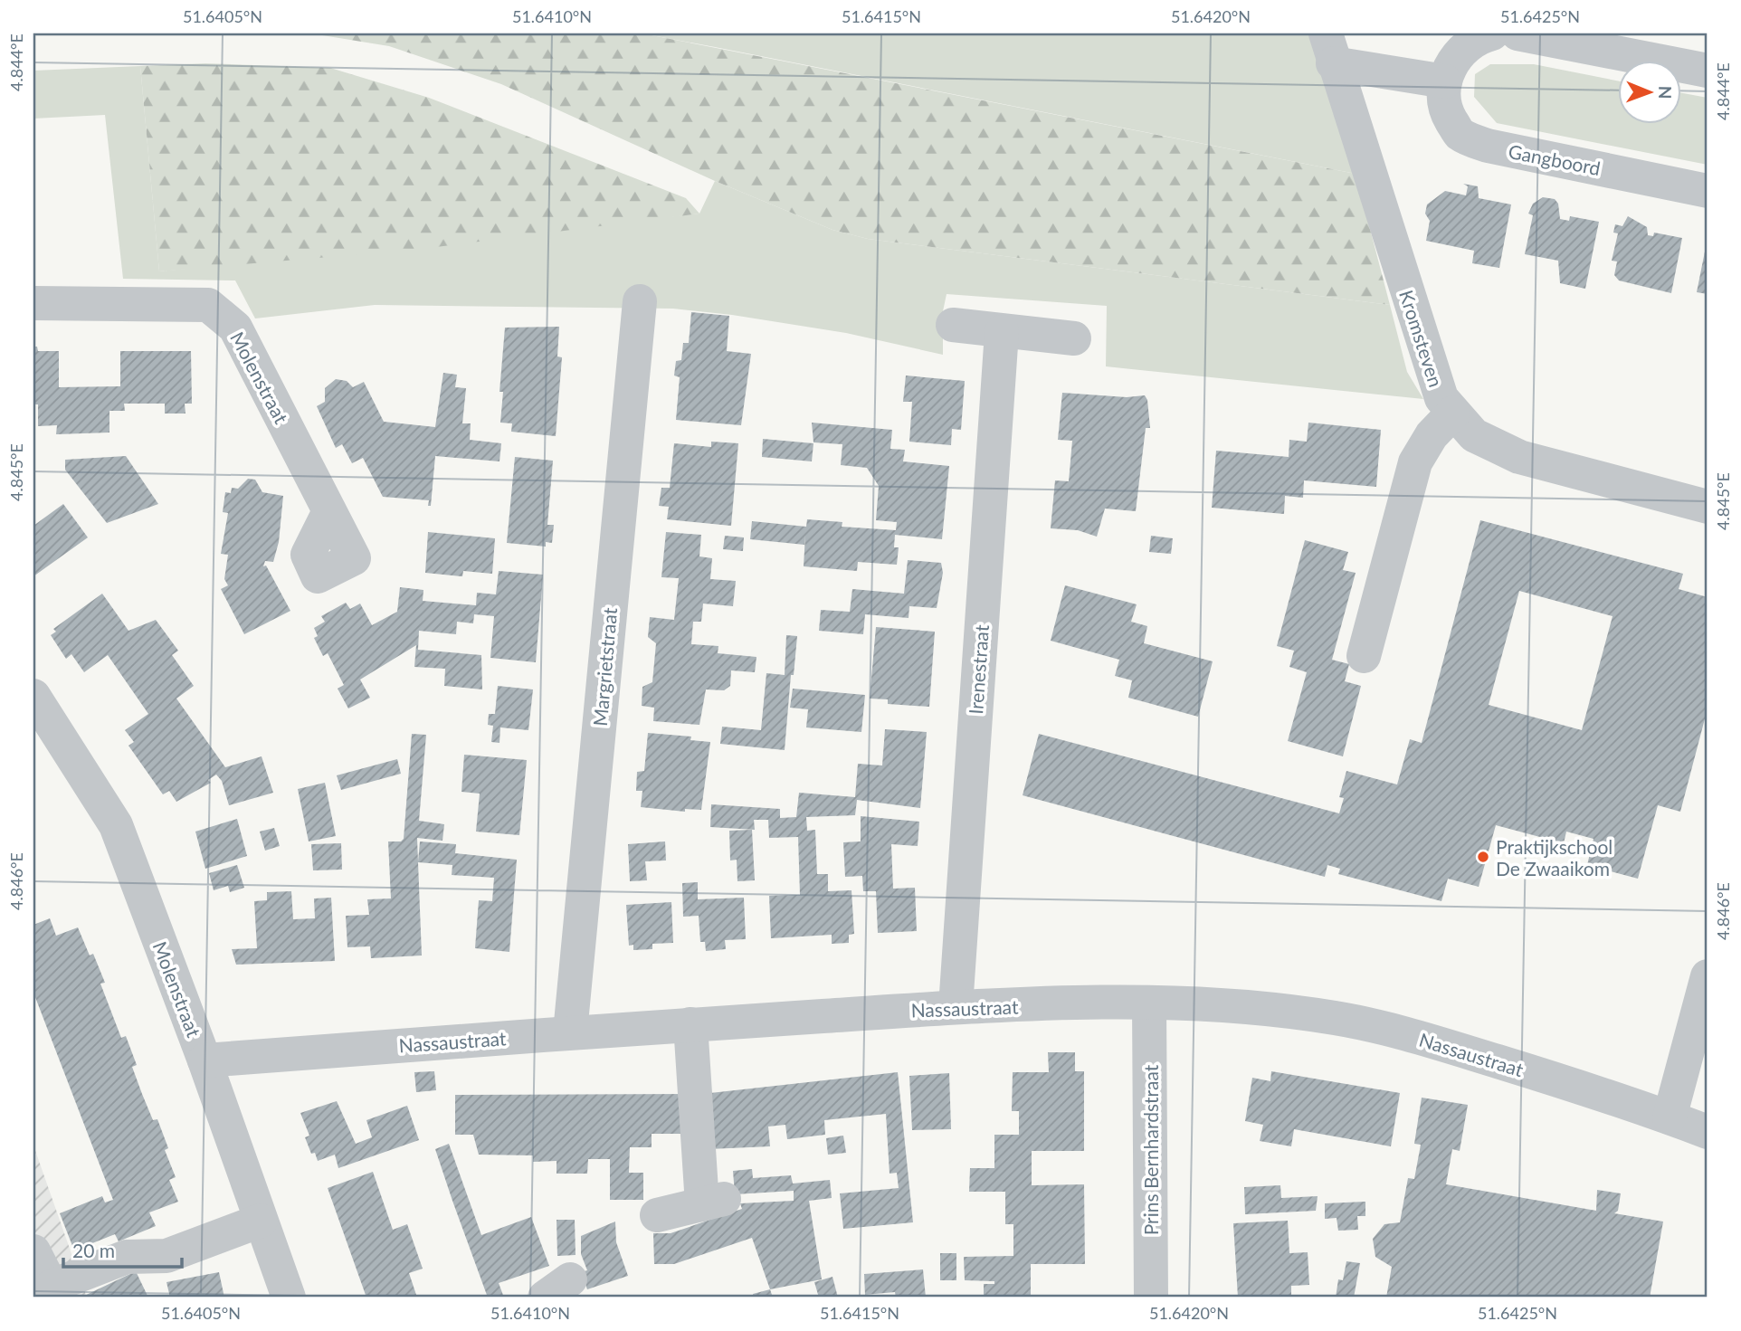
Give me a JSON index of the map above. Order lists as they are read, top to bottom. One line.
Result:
{"streets":{"street":["Gangboord","Kromsteven","Molenstraat","Margrietstraat","Irenestraat","Nassaustraat","Prins Bernhardstraat"]},"crossings":[["Molenstraat","Nassaustraat"],["Margrietstraat","Nassaustraat"],["Irenestraat","Nassaustraat"],["Nassaustraat","Prins Bernhardstraat"]],"places":["Praktijkschool De Zwaaikom"],"scale_bar":"20 m","north":"right","coordinates":["51.6405°N","51.6410°N","51.6415°N","51.6420°N","51.6425°N","4.844°E","4.845°E","4.846°E"]}
